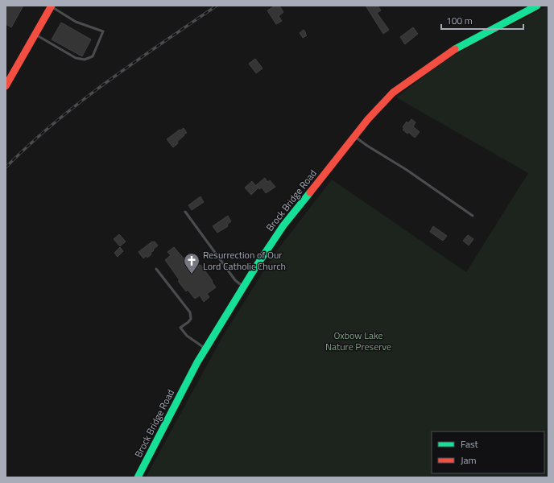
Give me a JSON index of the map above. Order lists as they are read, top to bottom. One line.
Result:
{"streets":{"street":["Brock Bridge Road"]},"parks":["Oxbow Lake Nature Preserve"],"places":{"church":["Resurrection of Our Lord Catholic Church"]},"legend":["Fast","Jam"],"scale_bar":"100 m"}
